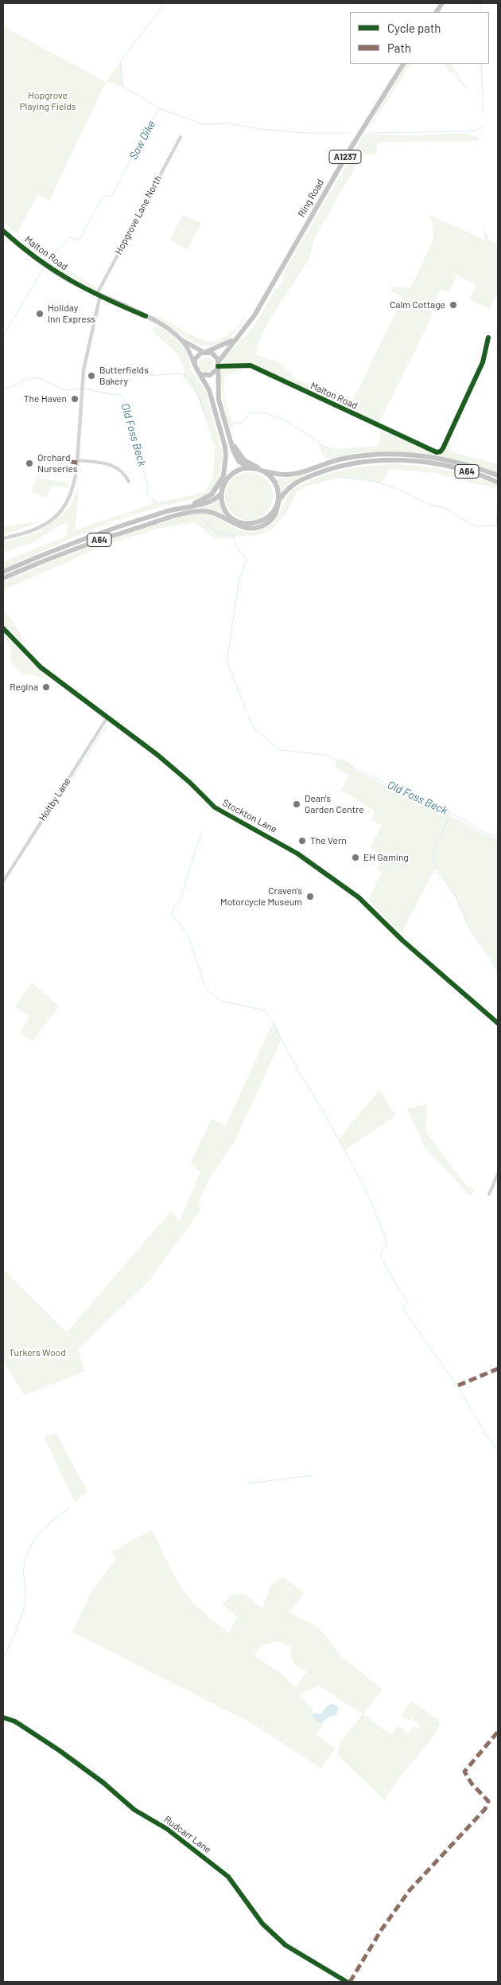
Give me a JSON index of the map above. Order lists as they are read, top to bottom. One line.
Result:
{"streets":{"highway":["A1237","Ring Road","A64"],"main road":["Malton Road"],"street":["Hopgrove Lane North","Holtby Lane","Stockton Lane","Rudcarr Lane"]},"crossings":[["Ring Road","Malton Road"],["Hopgrove Lane North","Malton Road"],["Holtby Lane","Stockton Lane"]],"water":["Sow Dike","Old Foss Beck"],"parks":["Hopgrove Playing Fields","Turkers Wood"],"places":["Calm Cottage","Holiday Inn Express","Butterfields Bakery","The Haven","Orchard Nurseries","Regina","Dean's Garden Centre","The Vern","EH Gaming","Craven's Motorcycle Museum"],"legend":["Cycle path","Path"]}
